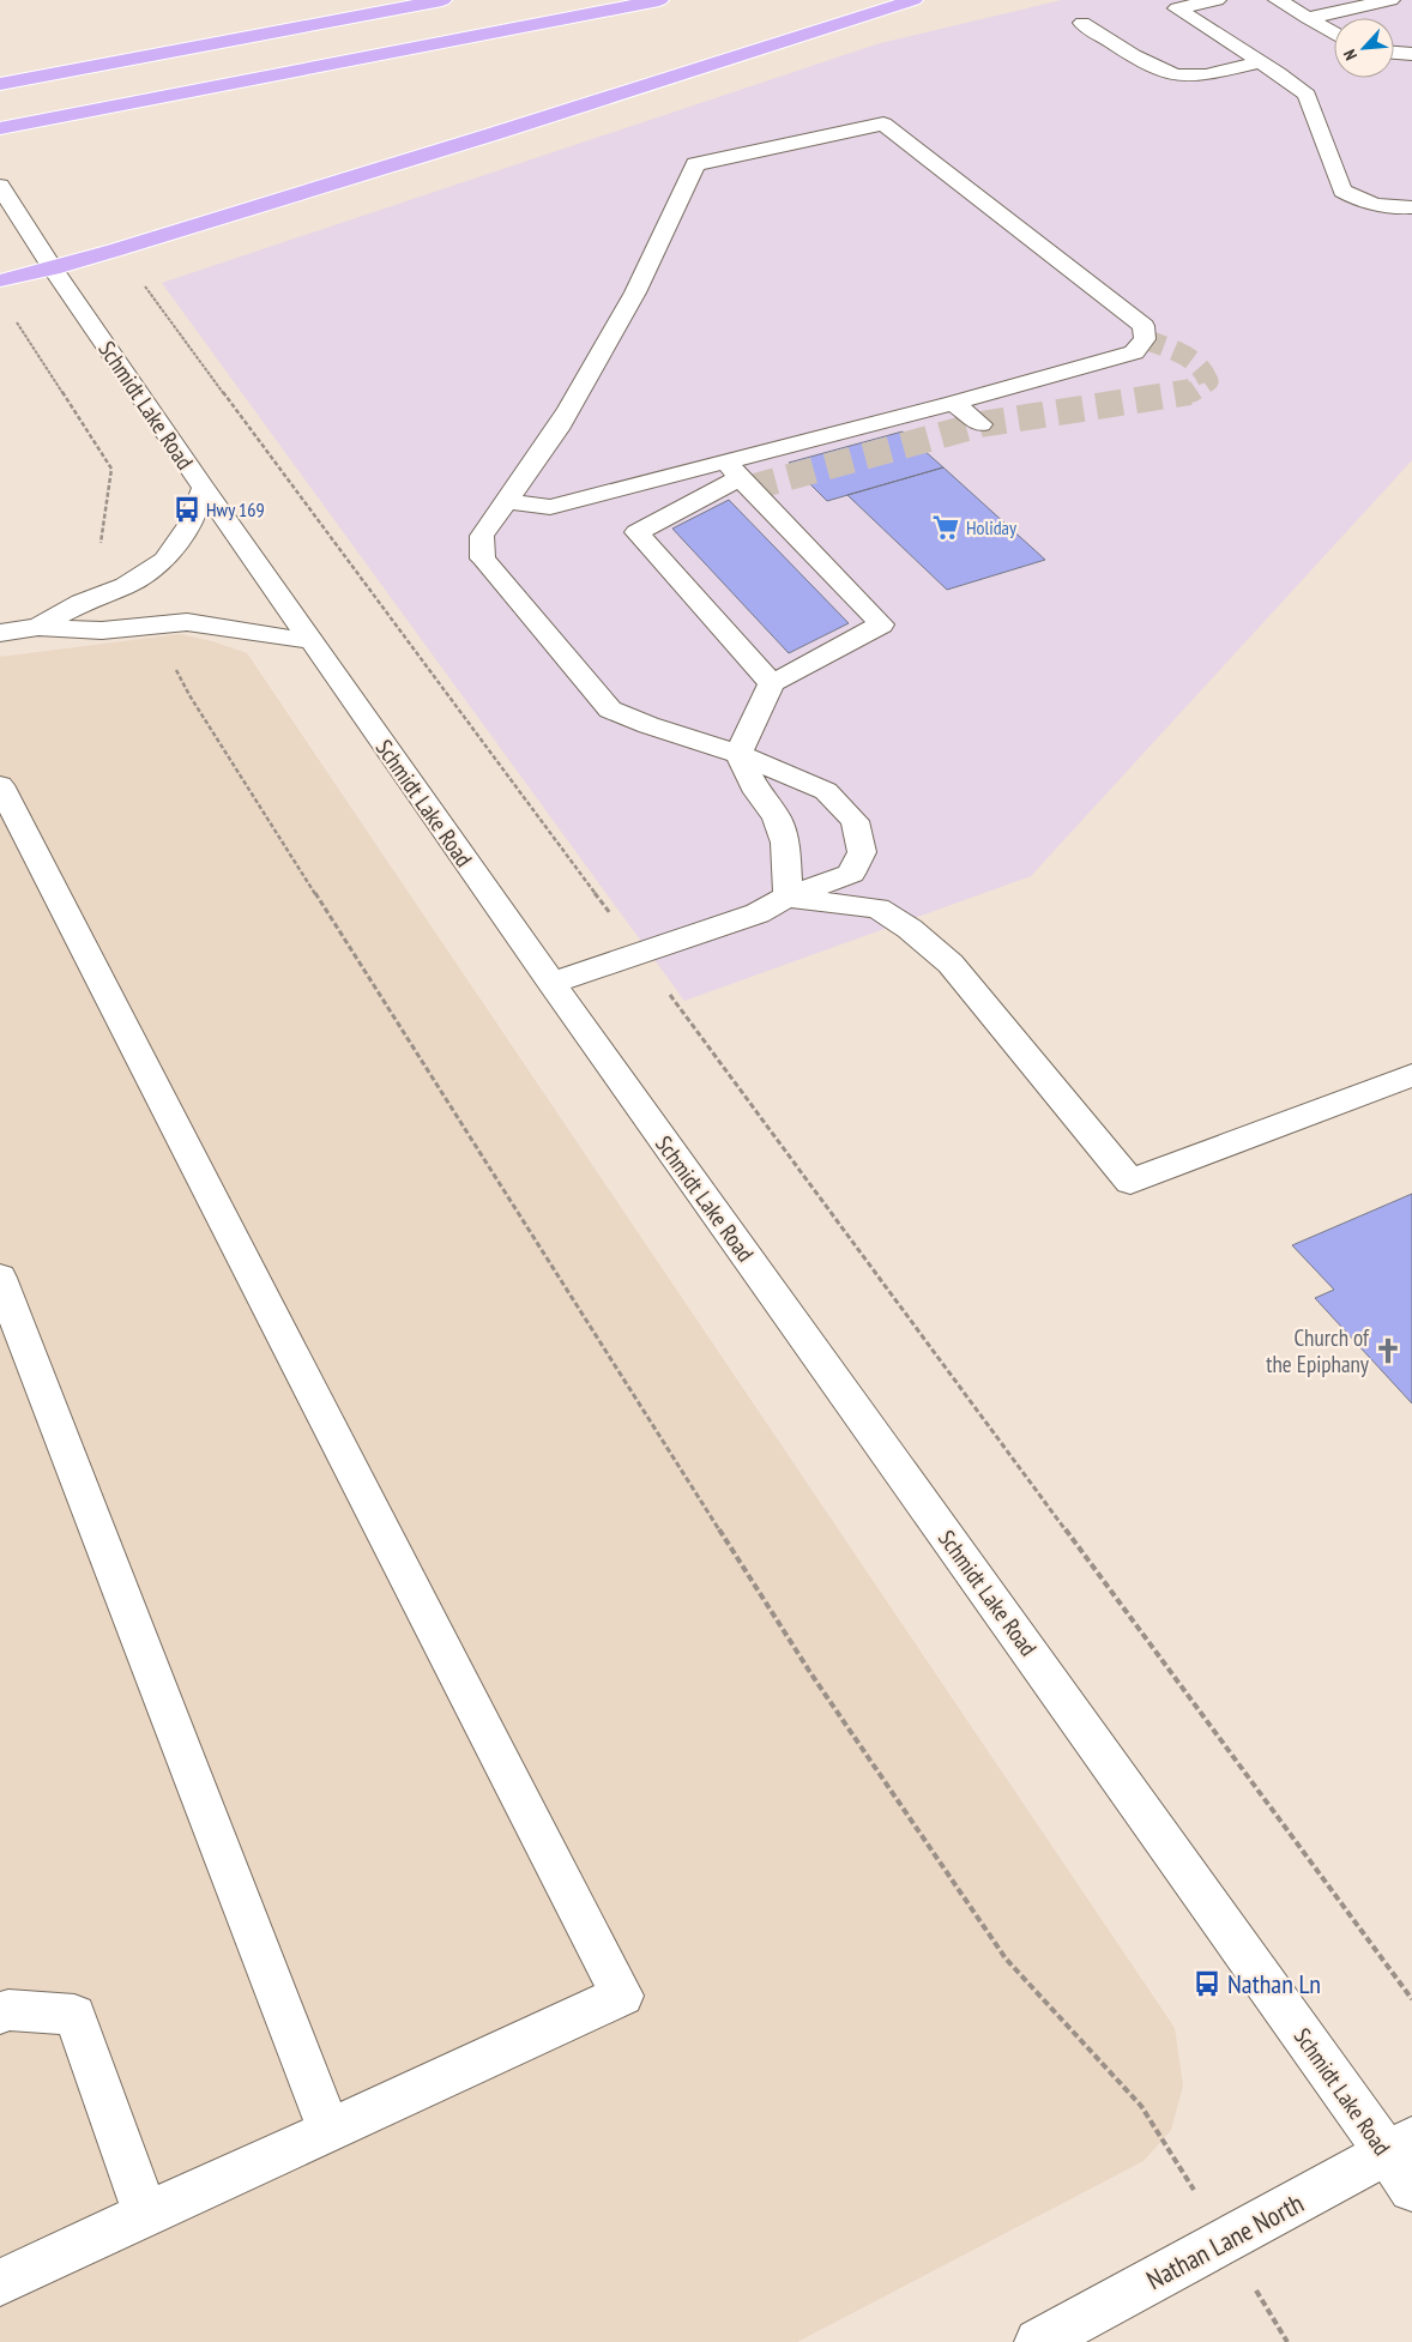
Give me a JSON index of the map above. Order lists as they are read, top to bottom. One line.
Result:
{"streets":{"street":["Schmidt Lake Road","Nathan Lane North"]},"crossings":[["Schmidt Lake Road","Nathan Lane North"]],"places":{"bus stop":["Hwy 169","Nathan Ln"],"supermarket":["Holiday"],"church":["Church of the Epiphany"]},"north":"bottom left"}
